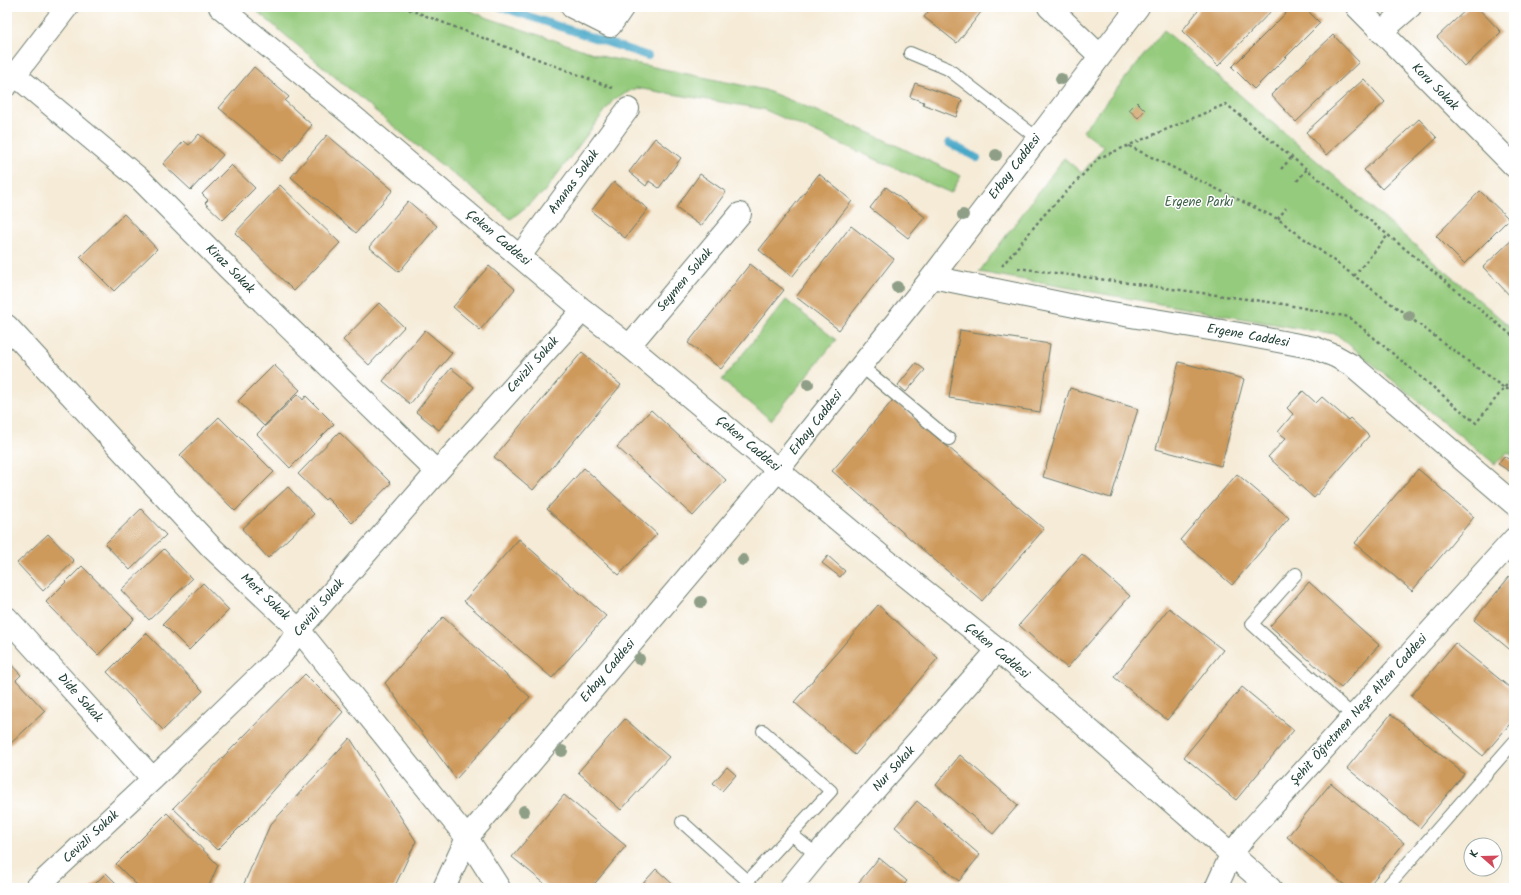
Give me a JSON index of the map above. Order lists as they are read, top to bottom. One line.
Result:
{"streets":{"street":["Koru Sokak","Erbay Caddesi","Ananas Sokak","Çeken Caddesi","Kiraz Sokak","Seymen Sokak","Ergene Caddesi","Cevizli Sokak","Mert Sokak","Dide Sokak","Şehit Öğretmen Neşe Alten Caddesi","Nur Sokak"]},"crossings":[["Erbay Caddesi","Çeken Caddesi"],["Erbay Caddesi","Ergene Caddesi"],["Erbay Caddesi","Mert Sokak"],["Ananas Sokak","Çeken Caddesi"],["Çeken Caddesi","Seymen Sokak"],["Çeken Caddesi","Cevizli Sokak"],["Çeken Caddesi","Şehit Öğretmen Neşe Alten Caddesi"],["Çeken Caddesi","Nur Sokak"],["Kiraz Sokak","Cevizli Sokak"],["Cevizli Sokak","Mert Sokak"],["Cevizli Sokak","Dide Sokak"]],"parks":["Ergene Parkı"],"north":"left"}
